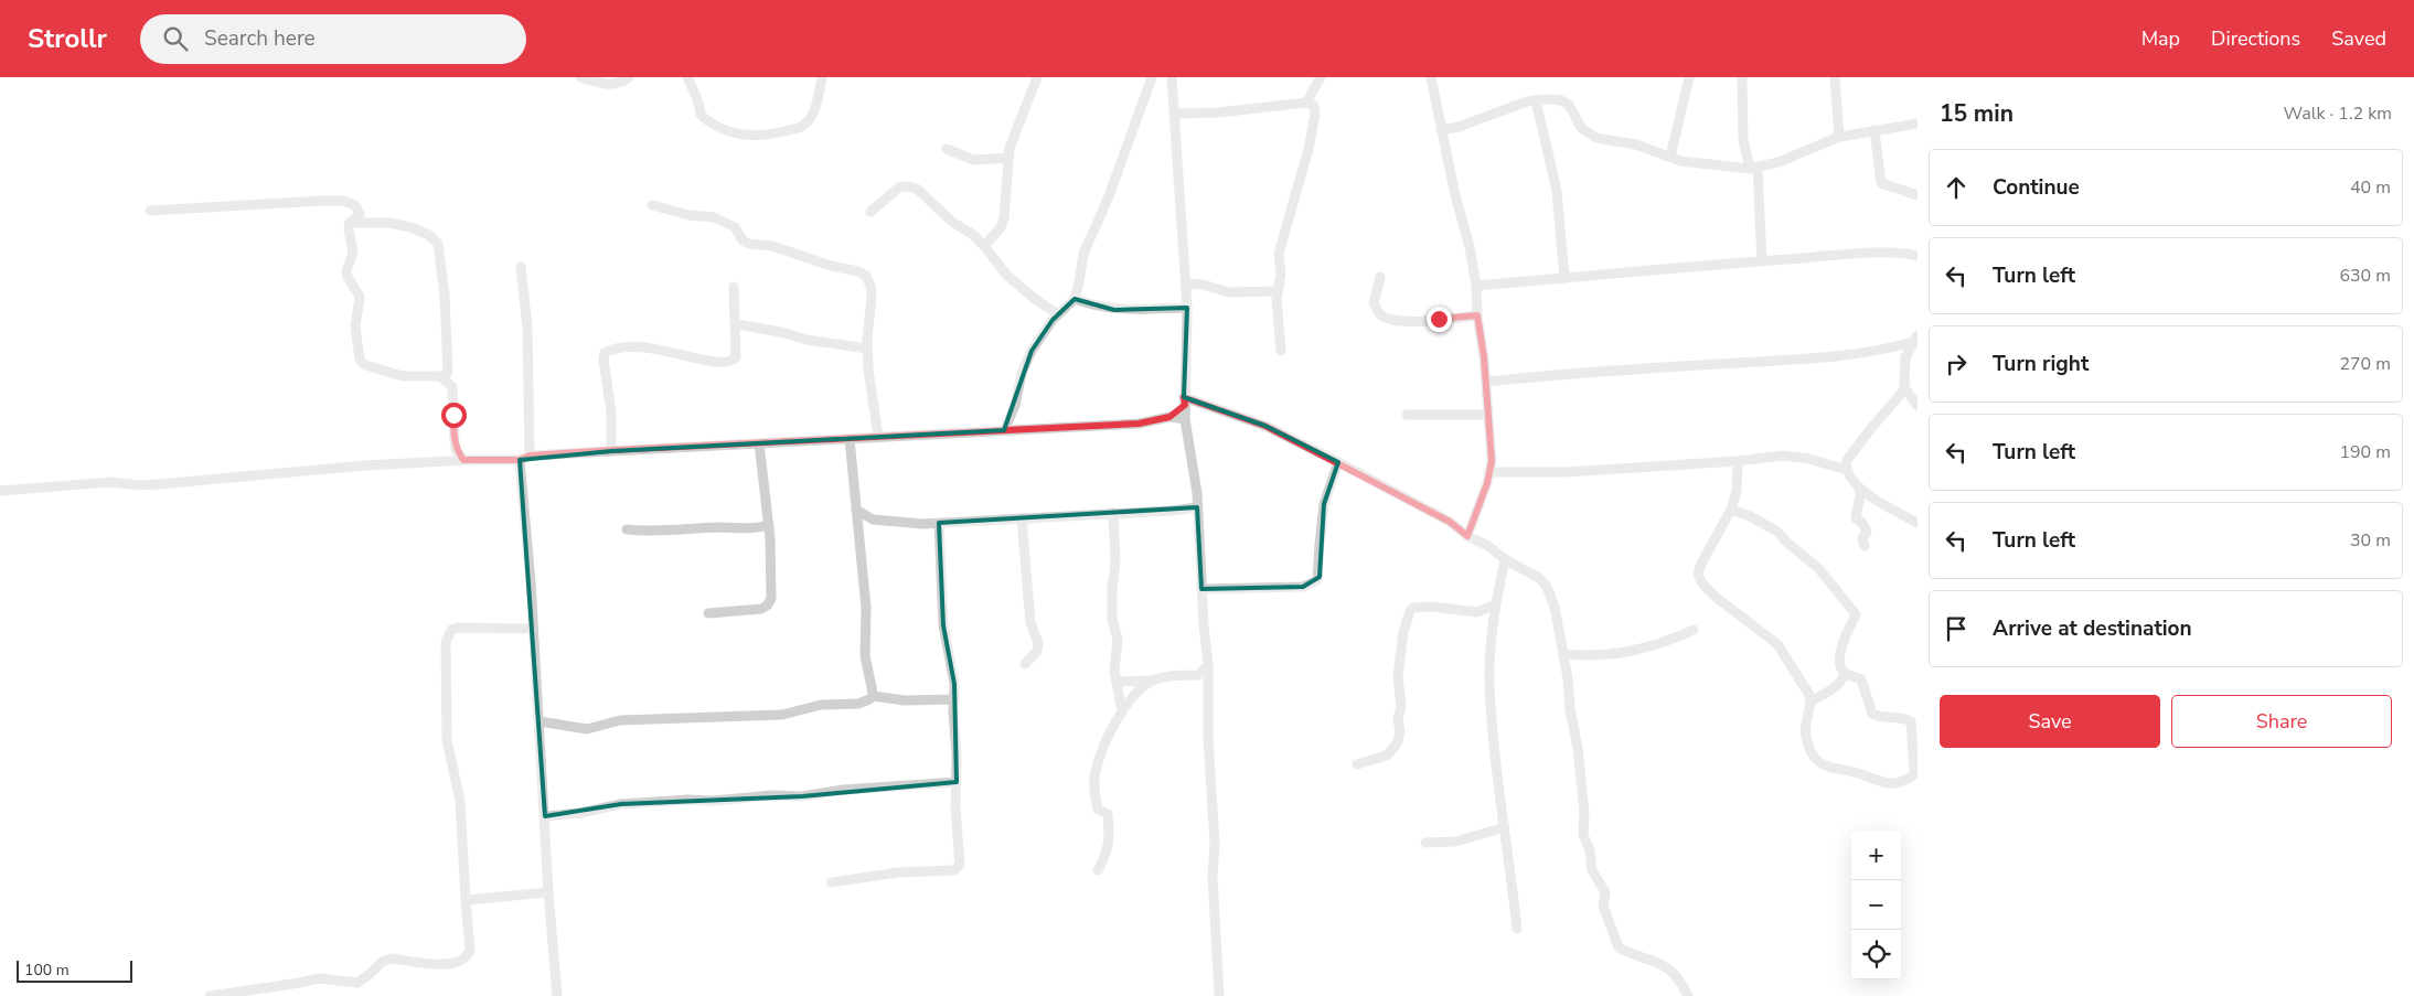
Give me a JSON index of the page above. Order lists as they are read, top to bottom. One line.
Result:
{"scale_bar":"100 m","page":{"header":"Strollr","search":"Search here","nav":["Map","Directions","Saved"],"heading":["15 min","Walk · 1.2 km"],"list":[["Continue","40 m"],["Turn left","630 m"],["Turn right","270 m"],["Turn left","190 m"],["Turn left","30 m"],"Arrive at destination"],"buttons":["Save","Share"],"map_buttons":["+","−"],"scale":"100 m"}}
